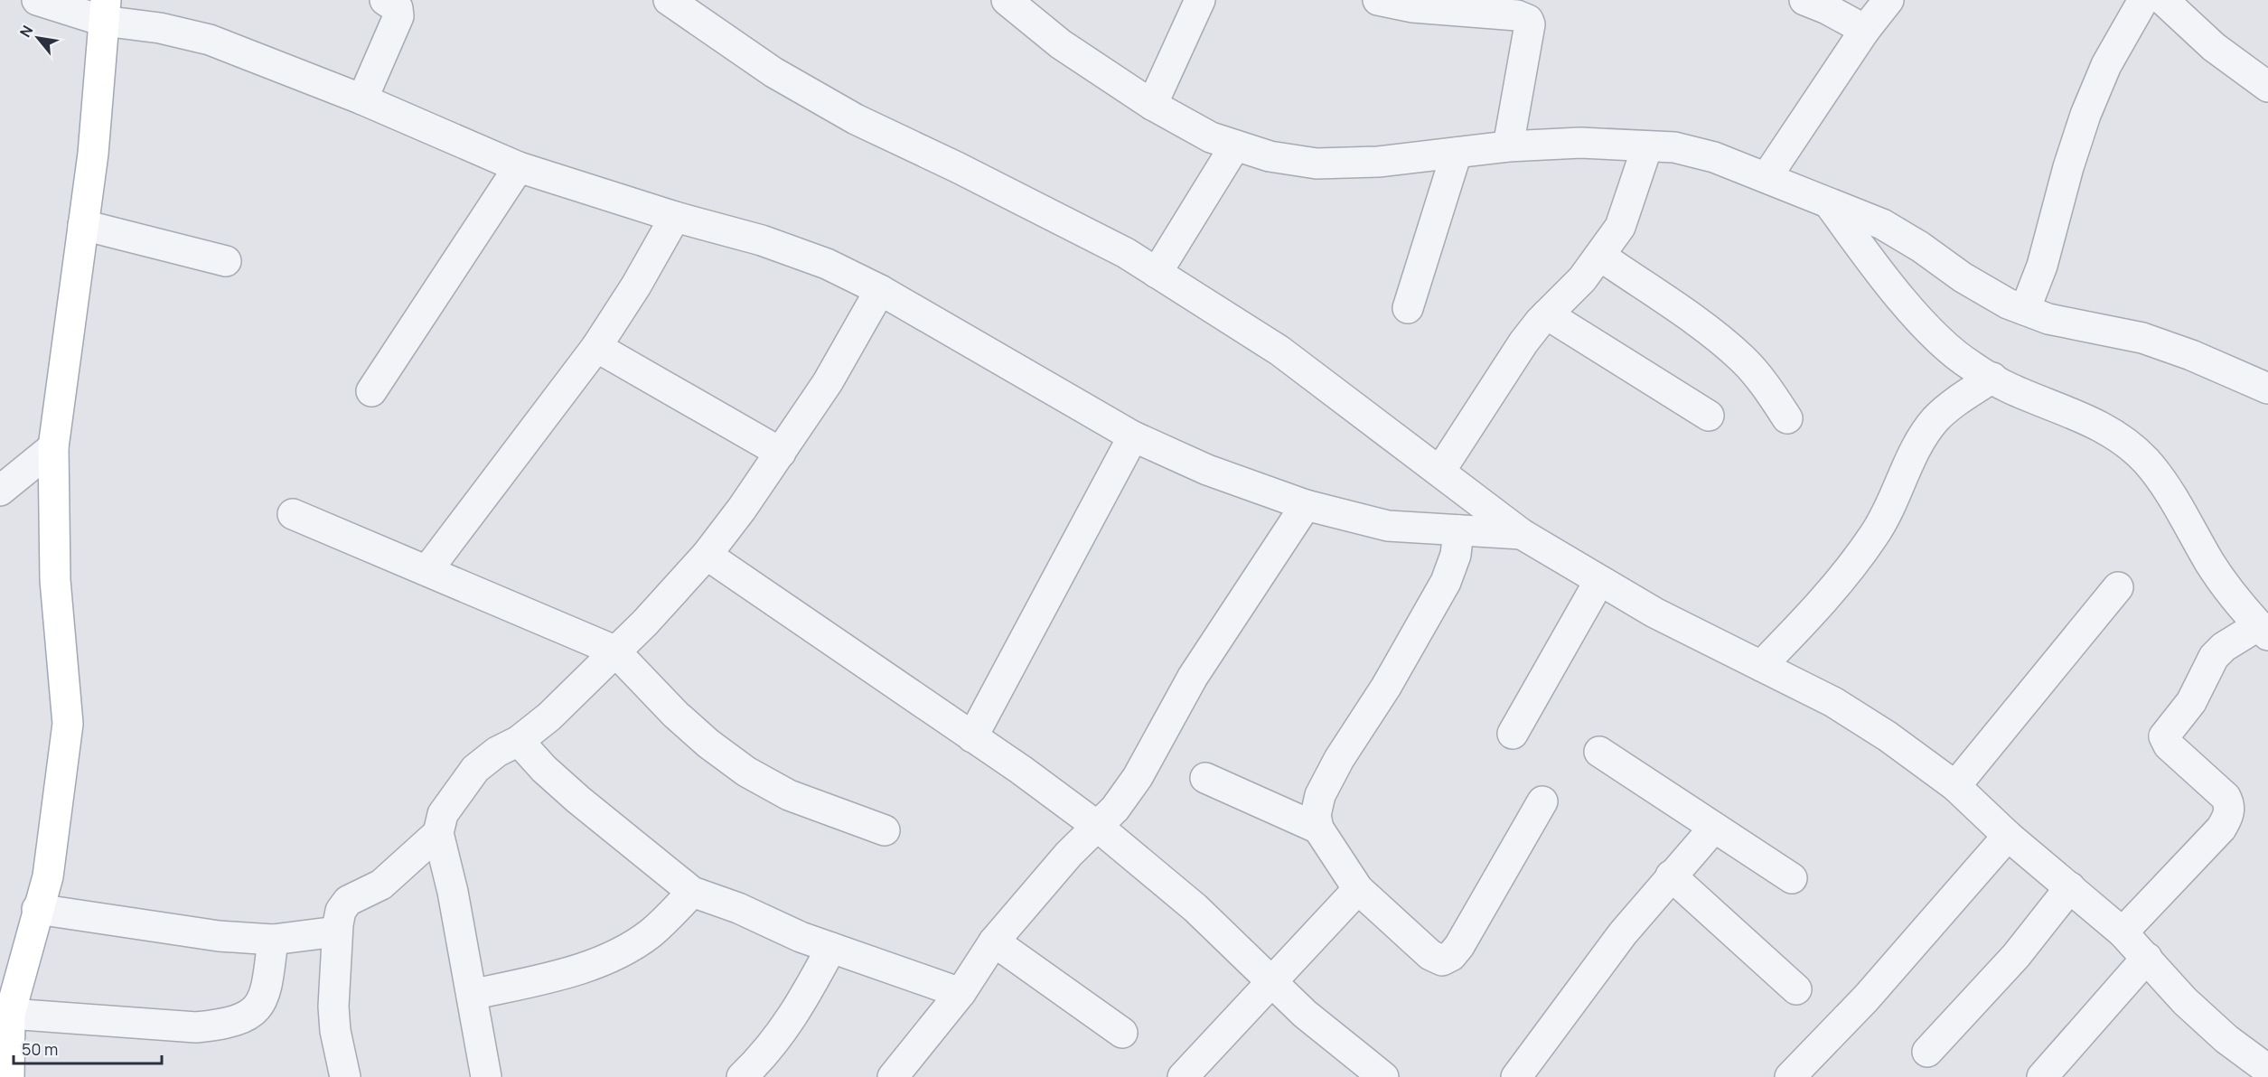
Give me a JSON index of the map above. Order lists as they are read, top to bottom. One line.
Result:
{"scale_bar":"50 m","north":"top left"}
